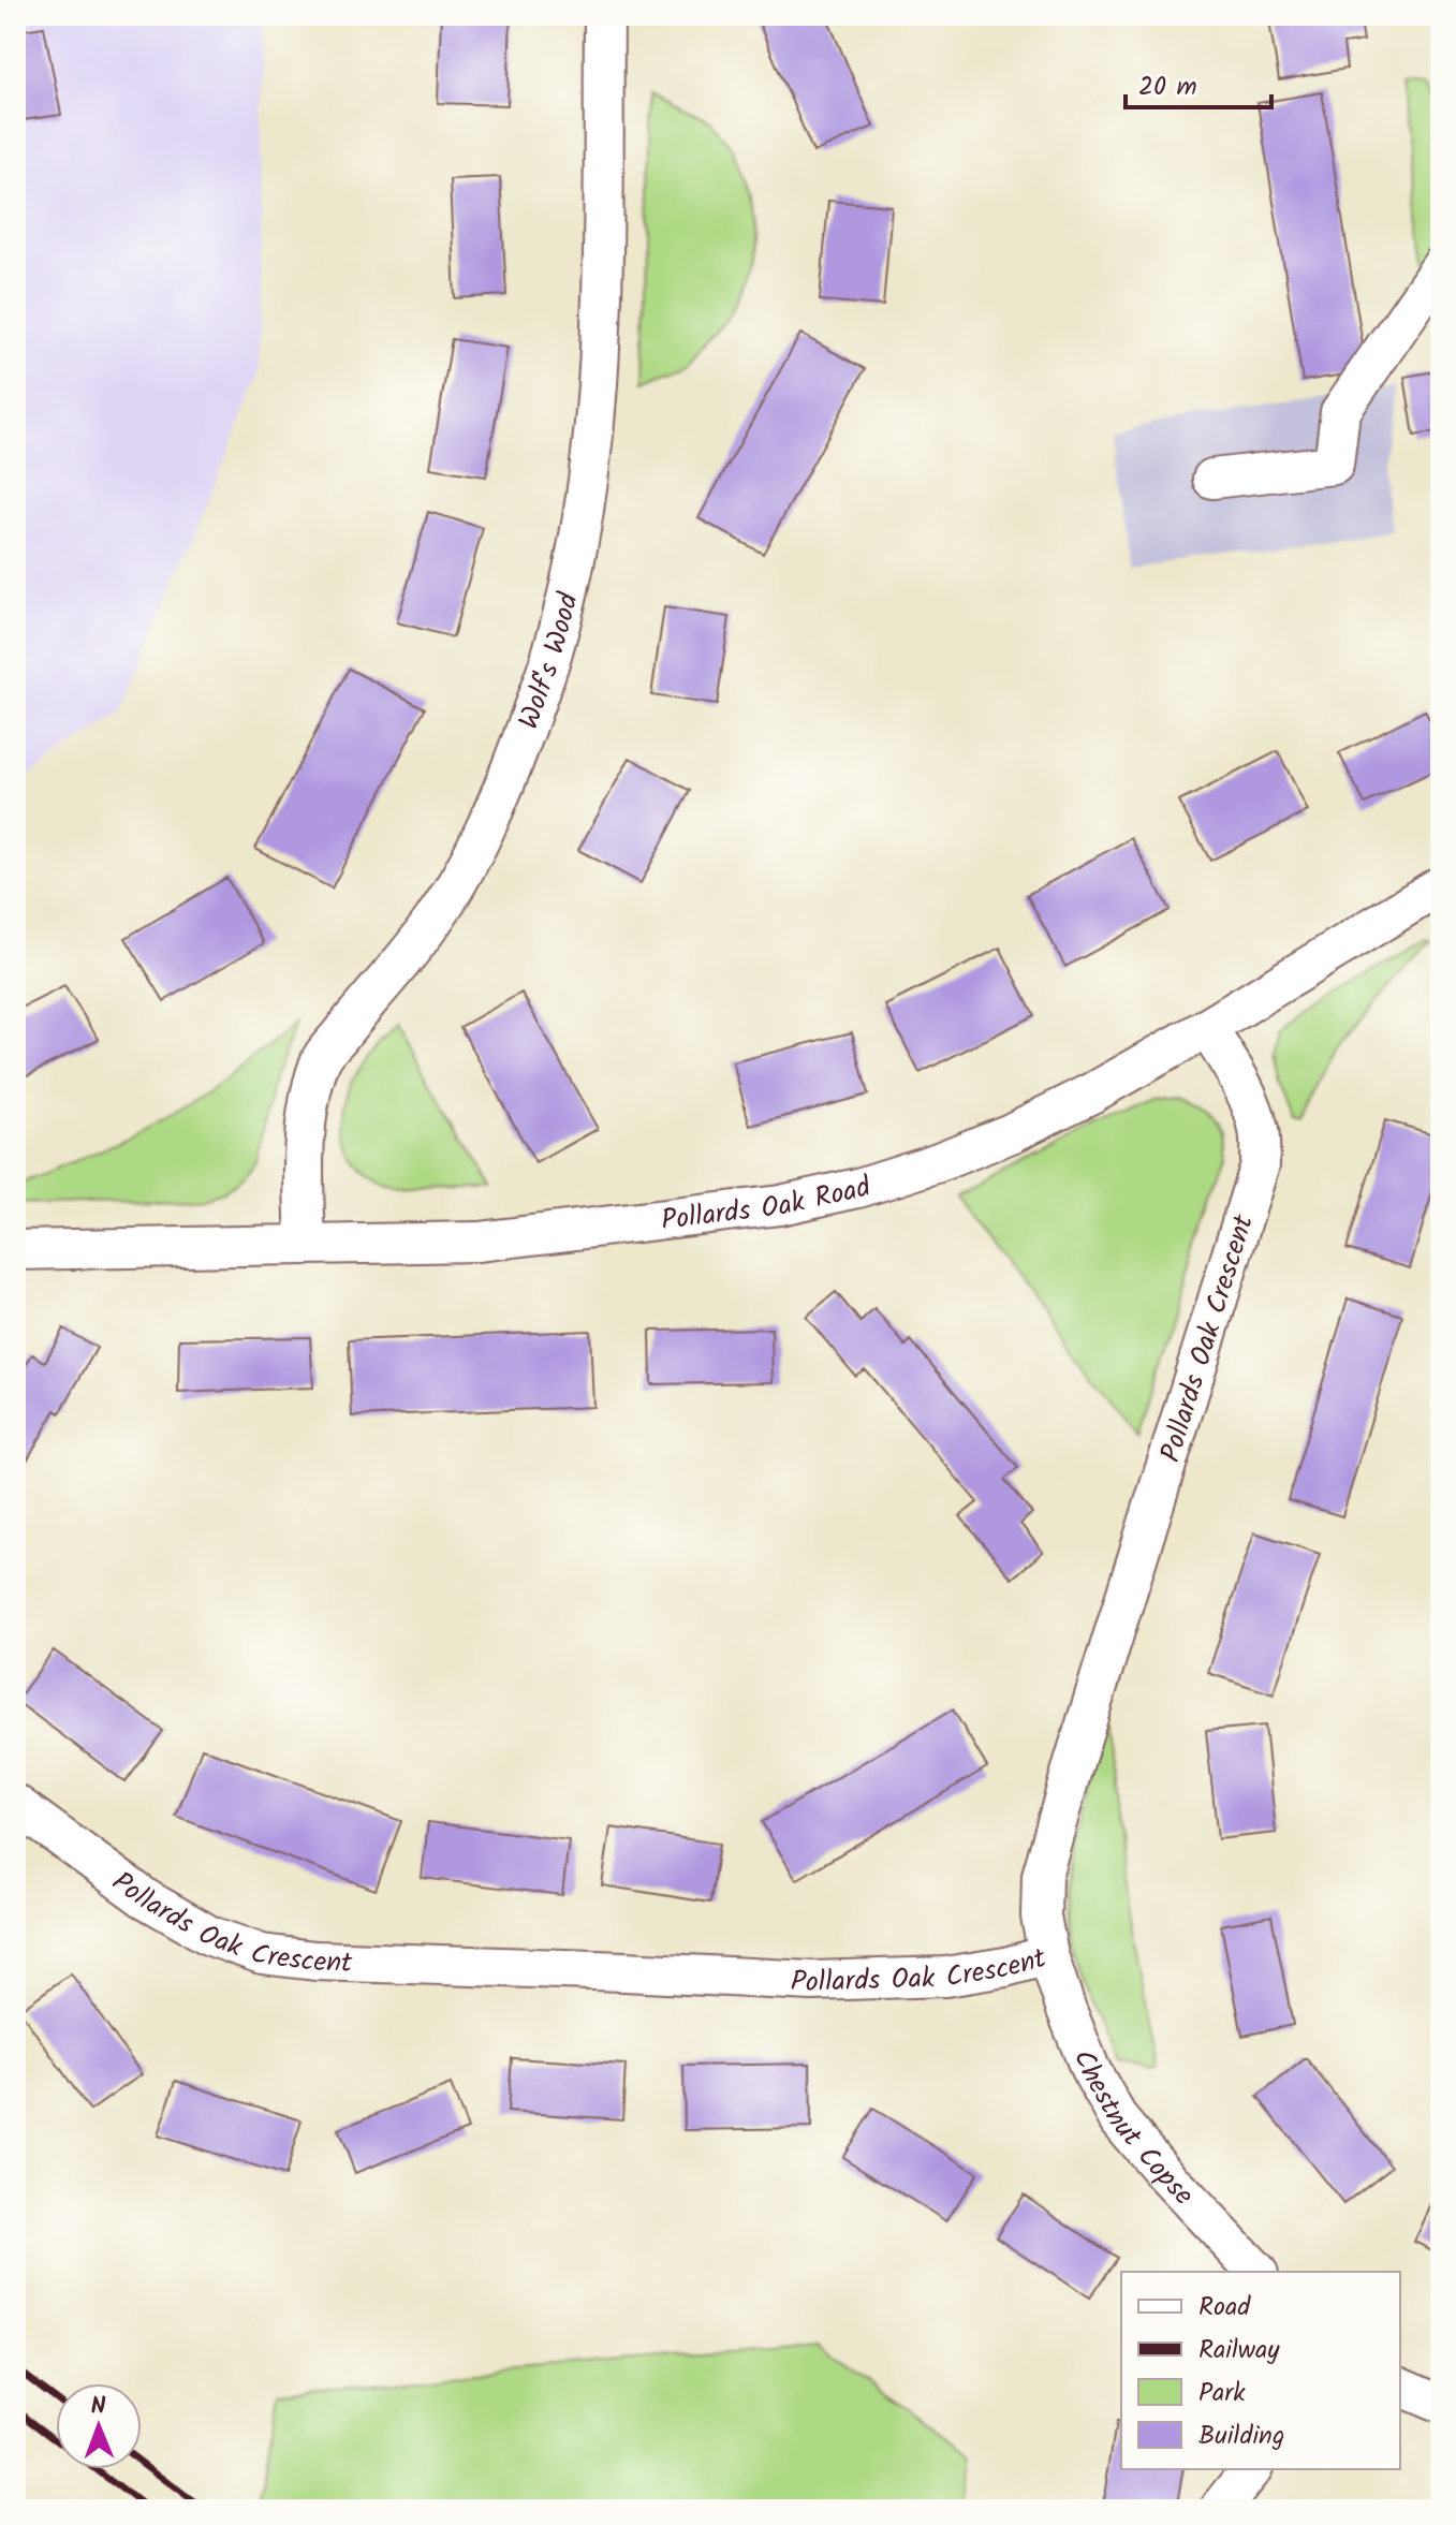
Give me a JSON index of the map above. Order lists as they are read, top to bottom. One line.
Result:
{"streets":{"street":["Wolf's Wood","Pollards Oak Road","Pollards Oak Crescent","Chestnut Copse"]},"crossings":[["Wolf's Wood","Pollards Oak Road"],["Pollards Oak Road","Pollards Oak Crescent"],["Pollards Oak Crescent","Chestnut Copse"]],"legend":["Road","Railway","Park","Building"],"scale_bar":"20 m","north":"top"}
